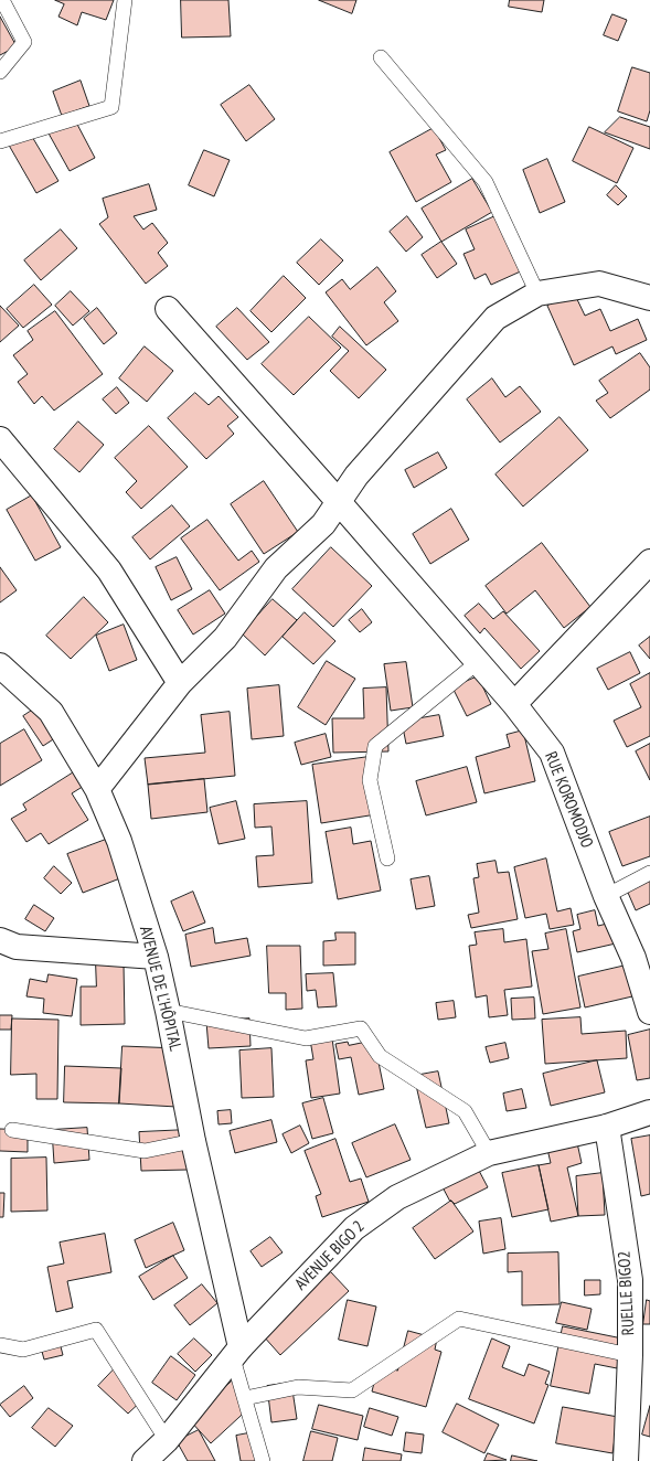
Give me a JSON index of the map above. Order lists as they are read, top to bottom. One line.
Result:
{"streets":{"street":["RUE KOROMODJO","AVENUE DE L'HÔPITAL","AVENUE BIGO 2","RUELLE BIGO2"]},"crossings":[["AVENUE DE L'HÔPITAL","AVENUE BIGO 2"],["AVENUE BIGO 2","RUELLE BIGO2"]]}
